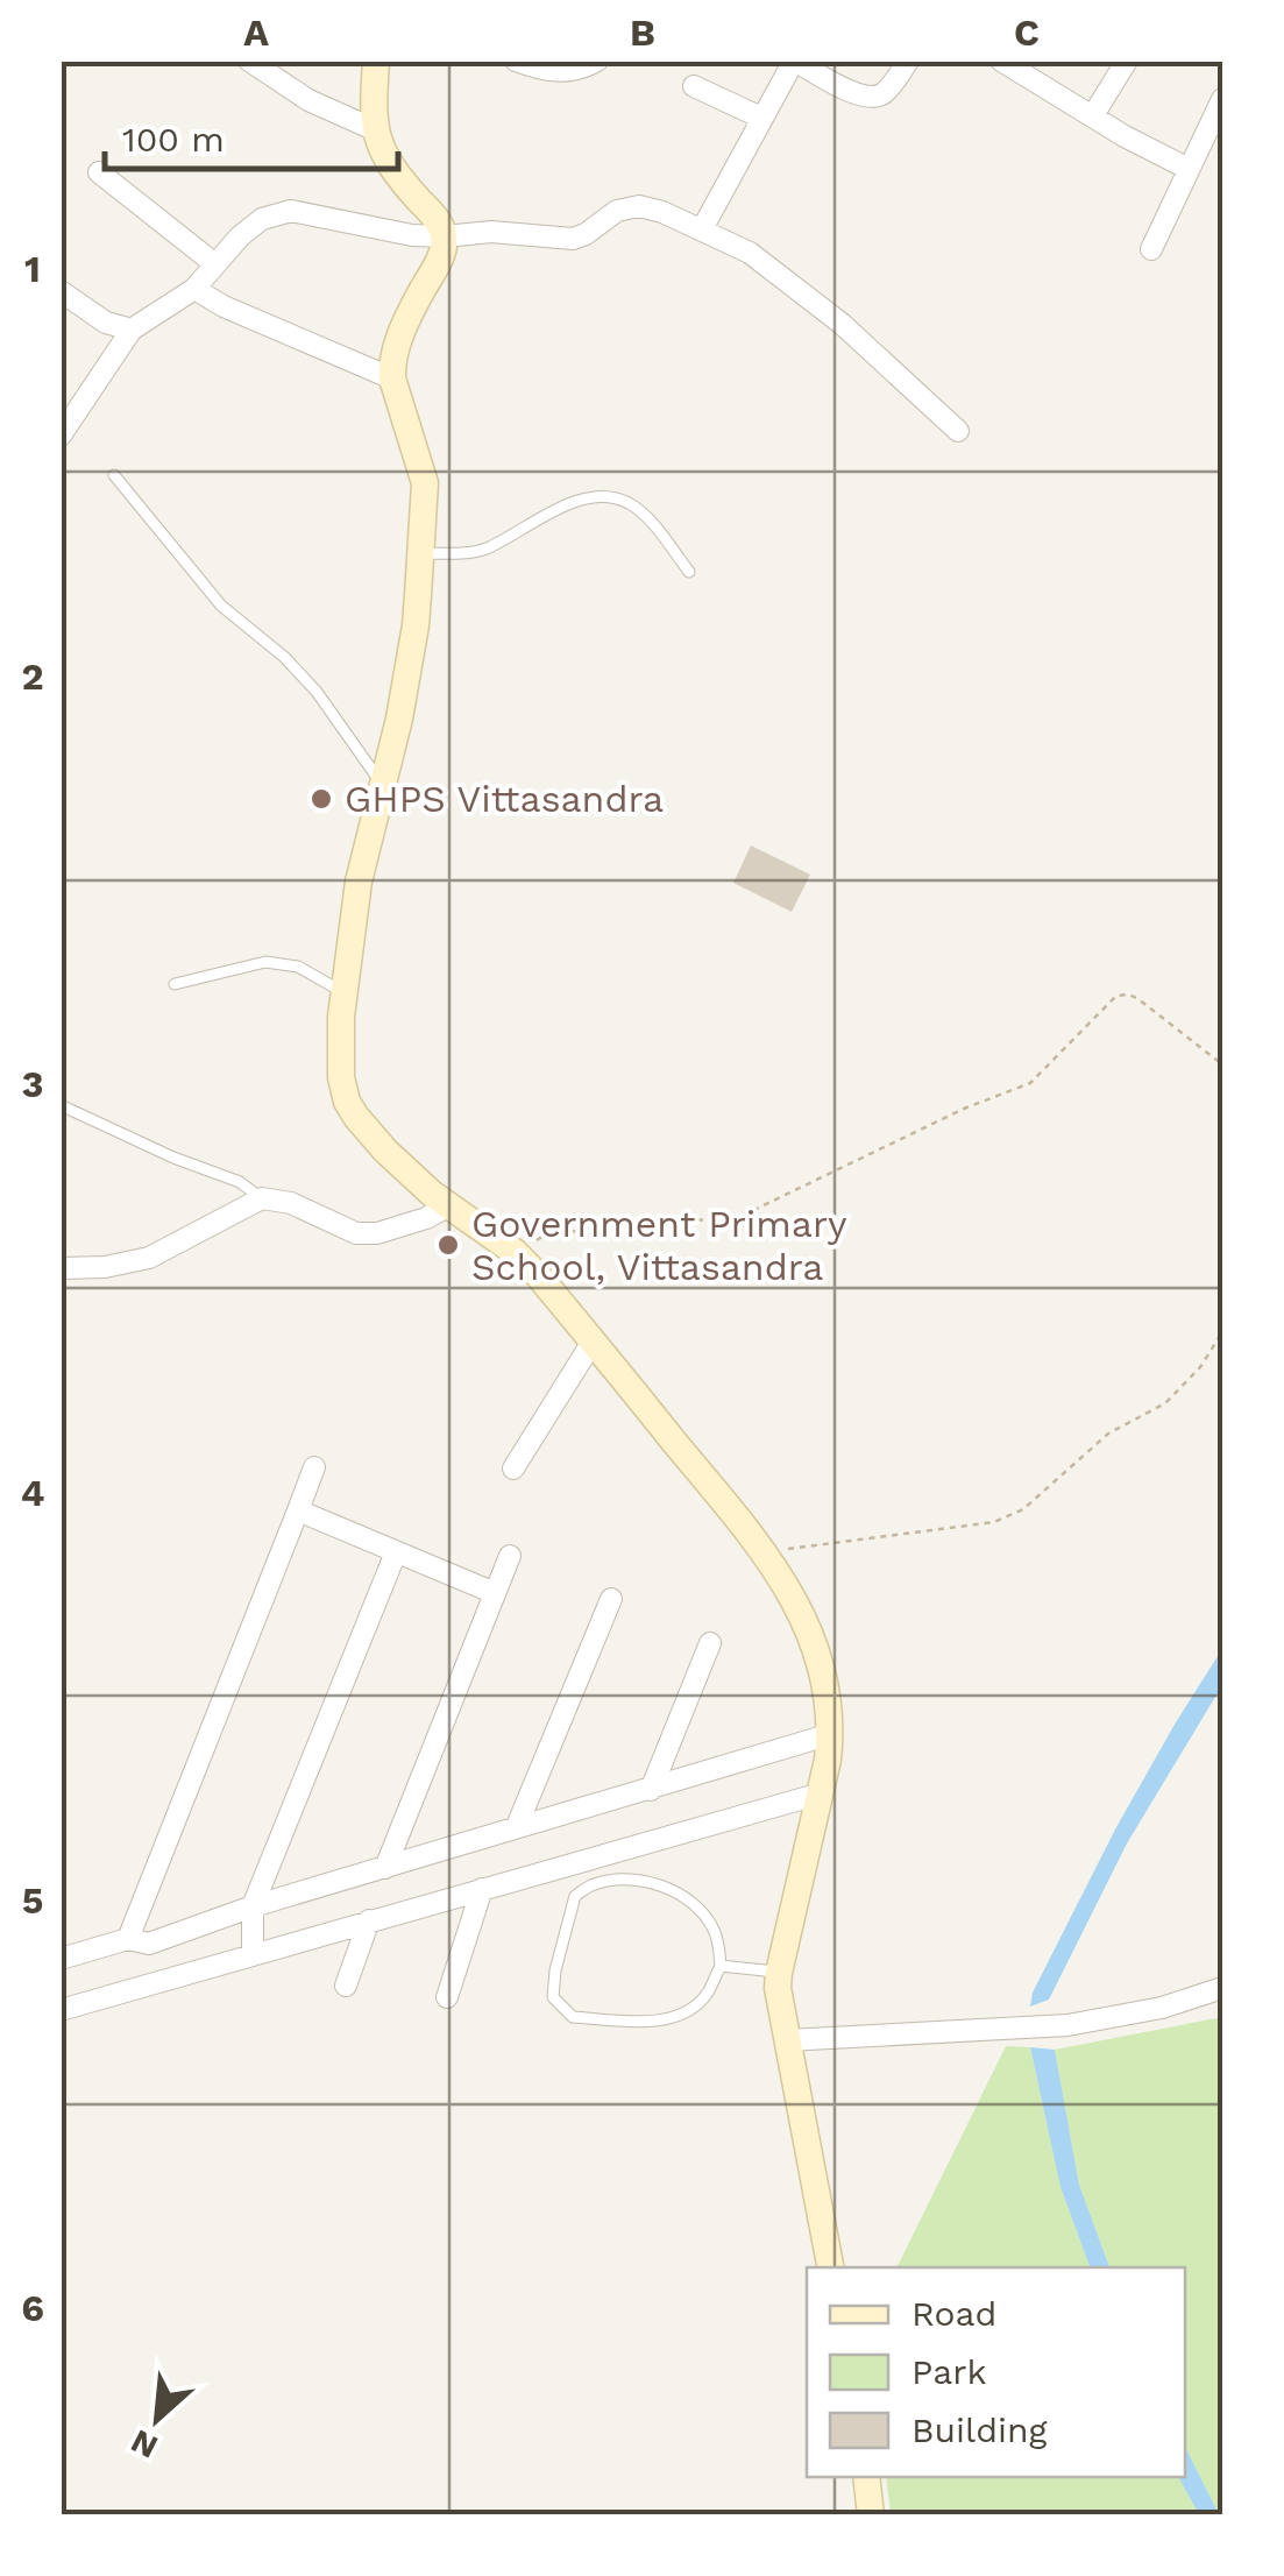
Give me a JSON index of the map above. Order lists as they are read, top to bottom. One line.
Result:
{"places":["GHPS Vittasandra","Government Primary School, Vittasandra"],"legend":["Road","Park","Building"],"scale_bar":"100 m","north":"bottom left","grid":{"columns":["A","B","C"],"rows":["1","2","3","4","5","6"]}}
